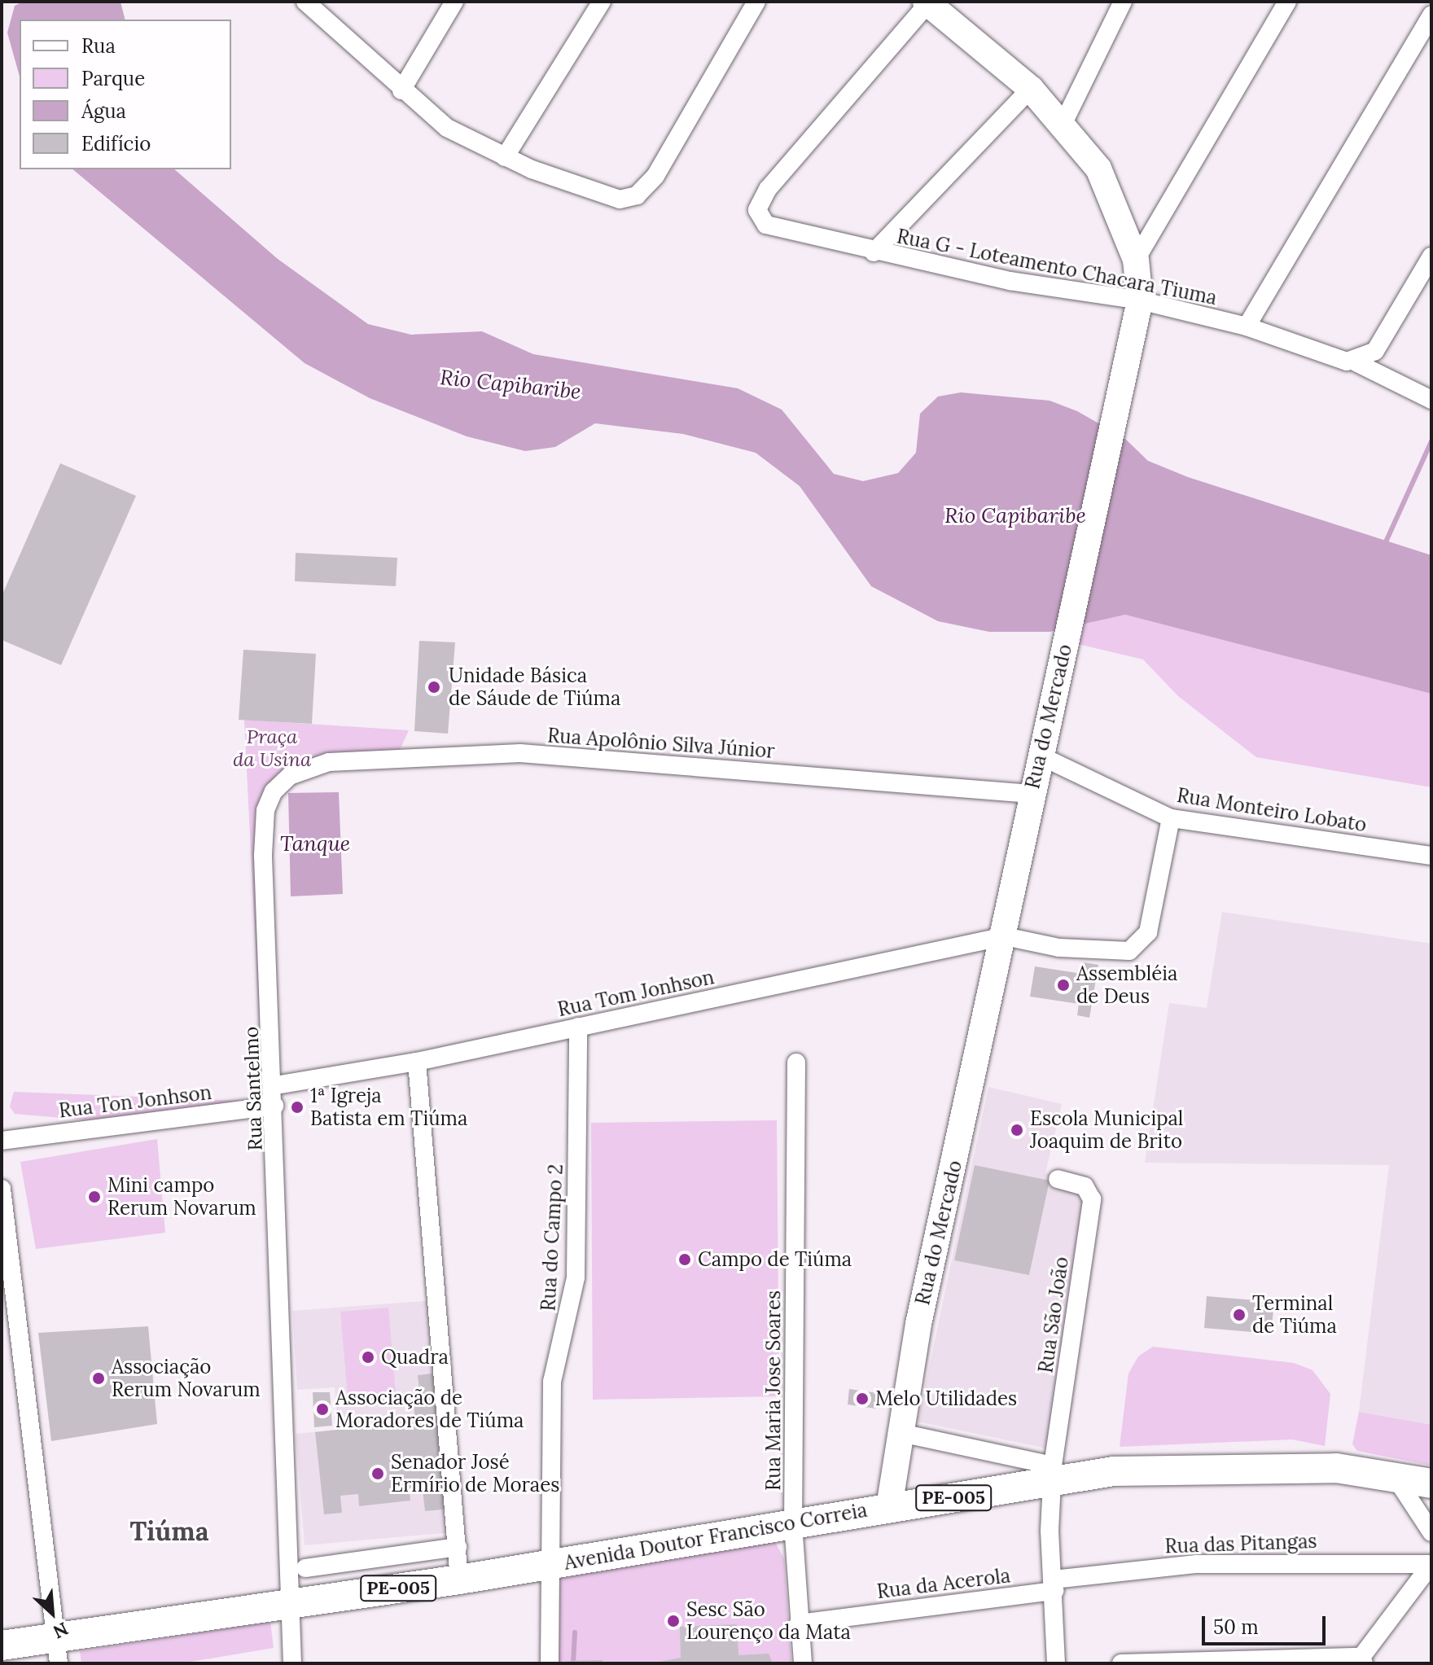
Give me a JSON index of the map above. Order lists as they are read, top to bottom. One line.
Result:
{"streets":{"main road":["Rua do Mercado","PE-005","Avenida Doutor Francisco Correia"],"street":["Rua G - Loteamento Chacara Tiuma","Rua Apolônio Silva Júnior","Rua Monteiro Lobato","Rua Tom Jonhson","Rua Santelmo","Rua Ton Jonhson","Rua do Campo 2","Rua São João","Rua Maria Jose Soares","Rua das Pitangas","Rua da Acerola"]},"crossings":[["Rua G - Loteamento Chacara Tiuma","Rua do Mercado"],["Rua do Mercado","Rua Apolônio Silva Júnior"],["Rua do Mercado","Rua Monteiro Lobato"],["Rua do Mercado","Rua Tom Jonhson"],["Rua do Mercado","Avenida Doutor Francisco Correia"],["Rua Apolônio Silva Júnior","Rua Santelmo"],["Rua Monteiro Lobato","Rua Tom Jonhson"],["Rua Tom Jonhson","Rua Santelmo"],["Rua Tom Jonhson","Rua do Campo 2"],["Rua Santelmo","Rua Ton Jonhson"],["Rua Santelmo","Avenida Doutor Francisco Correia"],["Rua do Campo 2","Avenida Doutor Francisco Correia"],["Rua São João","Avenida Doutor Francisco Correia"],["Rua São João","Rua das Pitangas"],["Rua São João","Rua da Acerola"],["Rua Maria Jose Soares","Avenida Doutor Francisco Correia"],["Rua Maria Jose Soares","Rua da Acerola"],["Rua das Pitangas","Rua da Acerola"]],"districts":["Tiúma"],"water":["Rio Capibaribe","Tanque"],"parks":["Praça da Usina"],"places":["Unidade Básica de Sáude de Tiúma","Assembléia de Deus","1ª Igreja Batista em Tiúma","Escola Municipal Joaquim de Brito","Mini campo Rerum Novarum","Campo de Tiúma","Terminal de Tiúma","Quadra","Associação Rerum Novarum","Melo Utilidades","Associação de Moradores de Tiúma","Senador José Ermírio de Moraes","Sesc São Lourenço da Mata"],"legend":["Rua","Parque","Água","Edifício"],"scale_bar":"50 m","north":"bottom right"}
